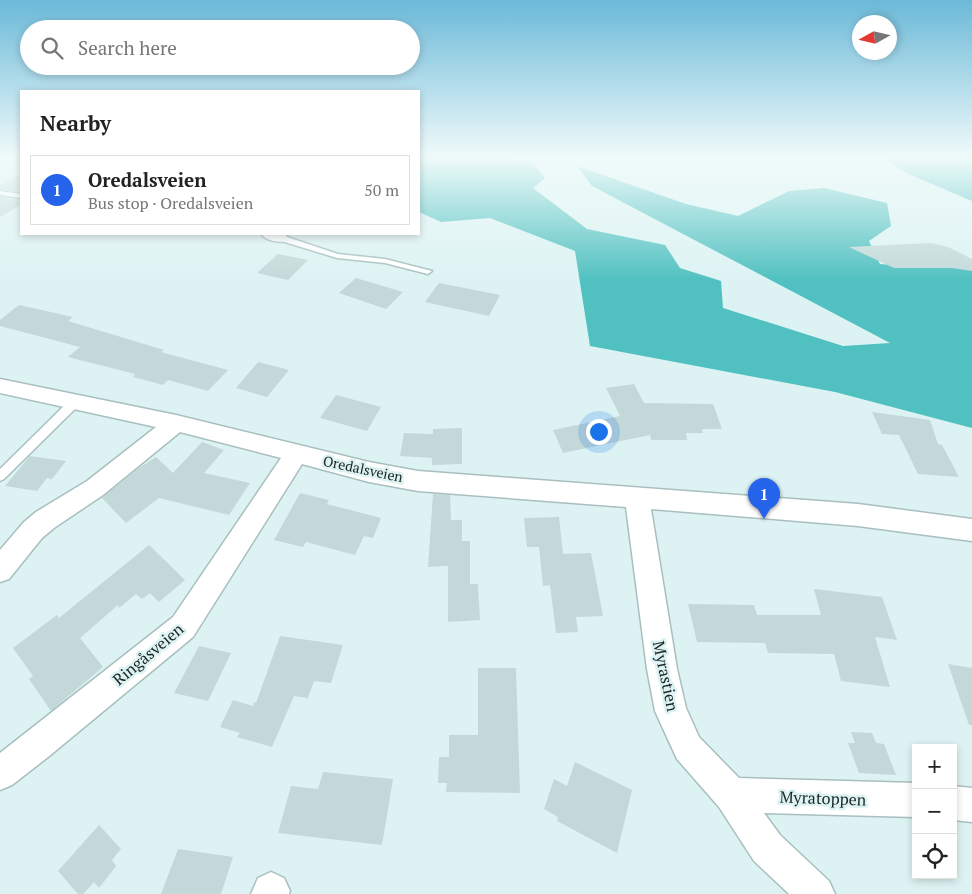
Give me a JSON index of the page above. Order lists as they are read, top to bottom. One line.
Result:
{"streets":{"street":["Oredalsveien","Ringåsveien","Myrastien","Myratoppen"]},"crossings":[["Oredalsveien","Ringåsveien"],["Oredalsveien","Myrastien"],["Myrastien","Myratoppen"]],"north":"left","page":{"search":"Search here","heading":"Nearby","list":[{"mark":"1","name":"Oredalsveien","note":"Bus stop · Oredalsveien","value":"50 m"}],"pins":"1","map_buttons":["+","−"]}}
